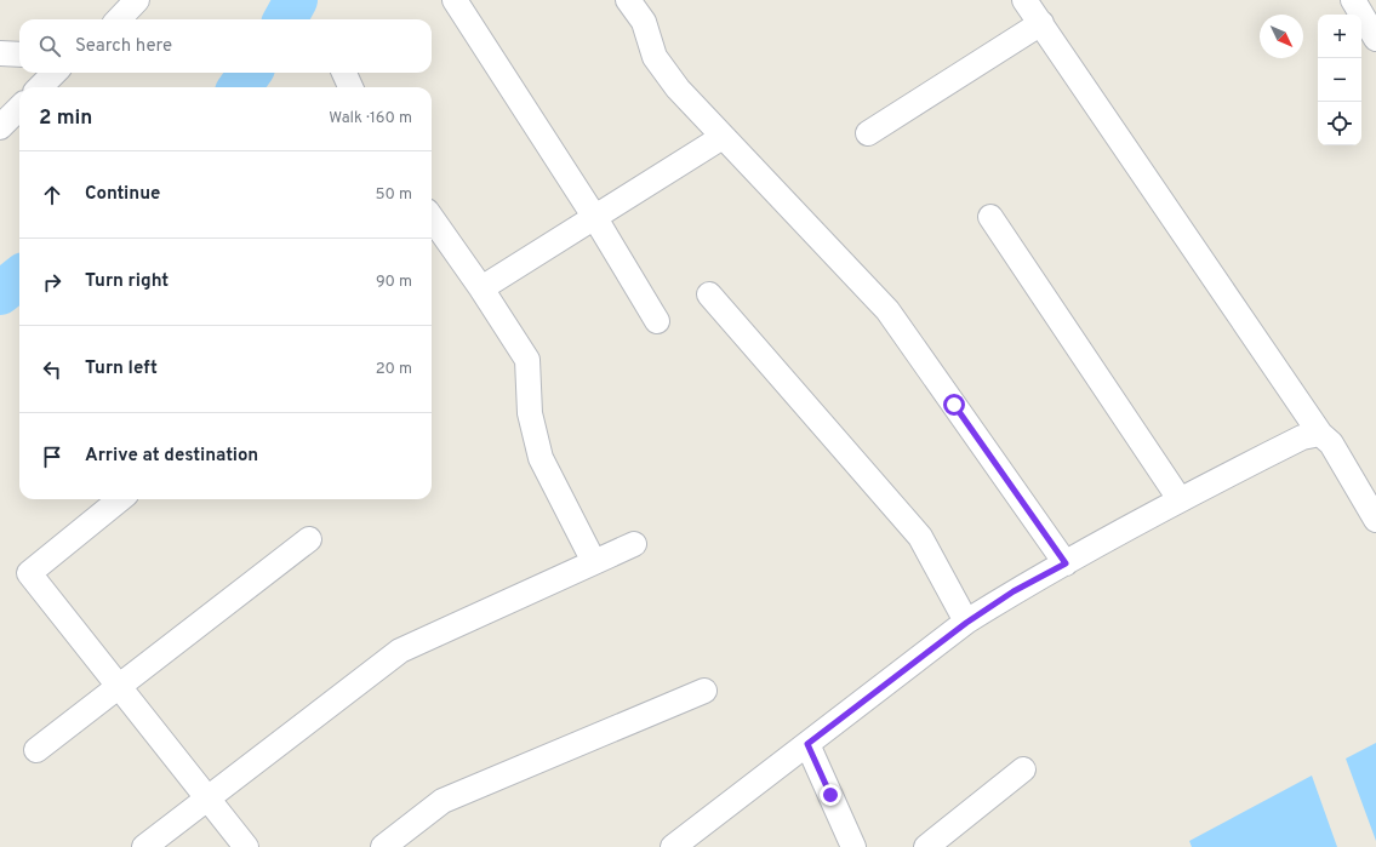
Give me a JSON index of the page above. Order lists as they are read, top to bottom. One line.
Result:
{"north":"bottom right","page":{"map_buttons":["+","−"],"search":"Search here","heading":["2 min","Walk · 160 m"],"list":[["Continue","50 m"],["Turn right","90 m"],["Turn left","20 m"],"Arrive at destination"]}}
